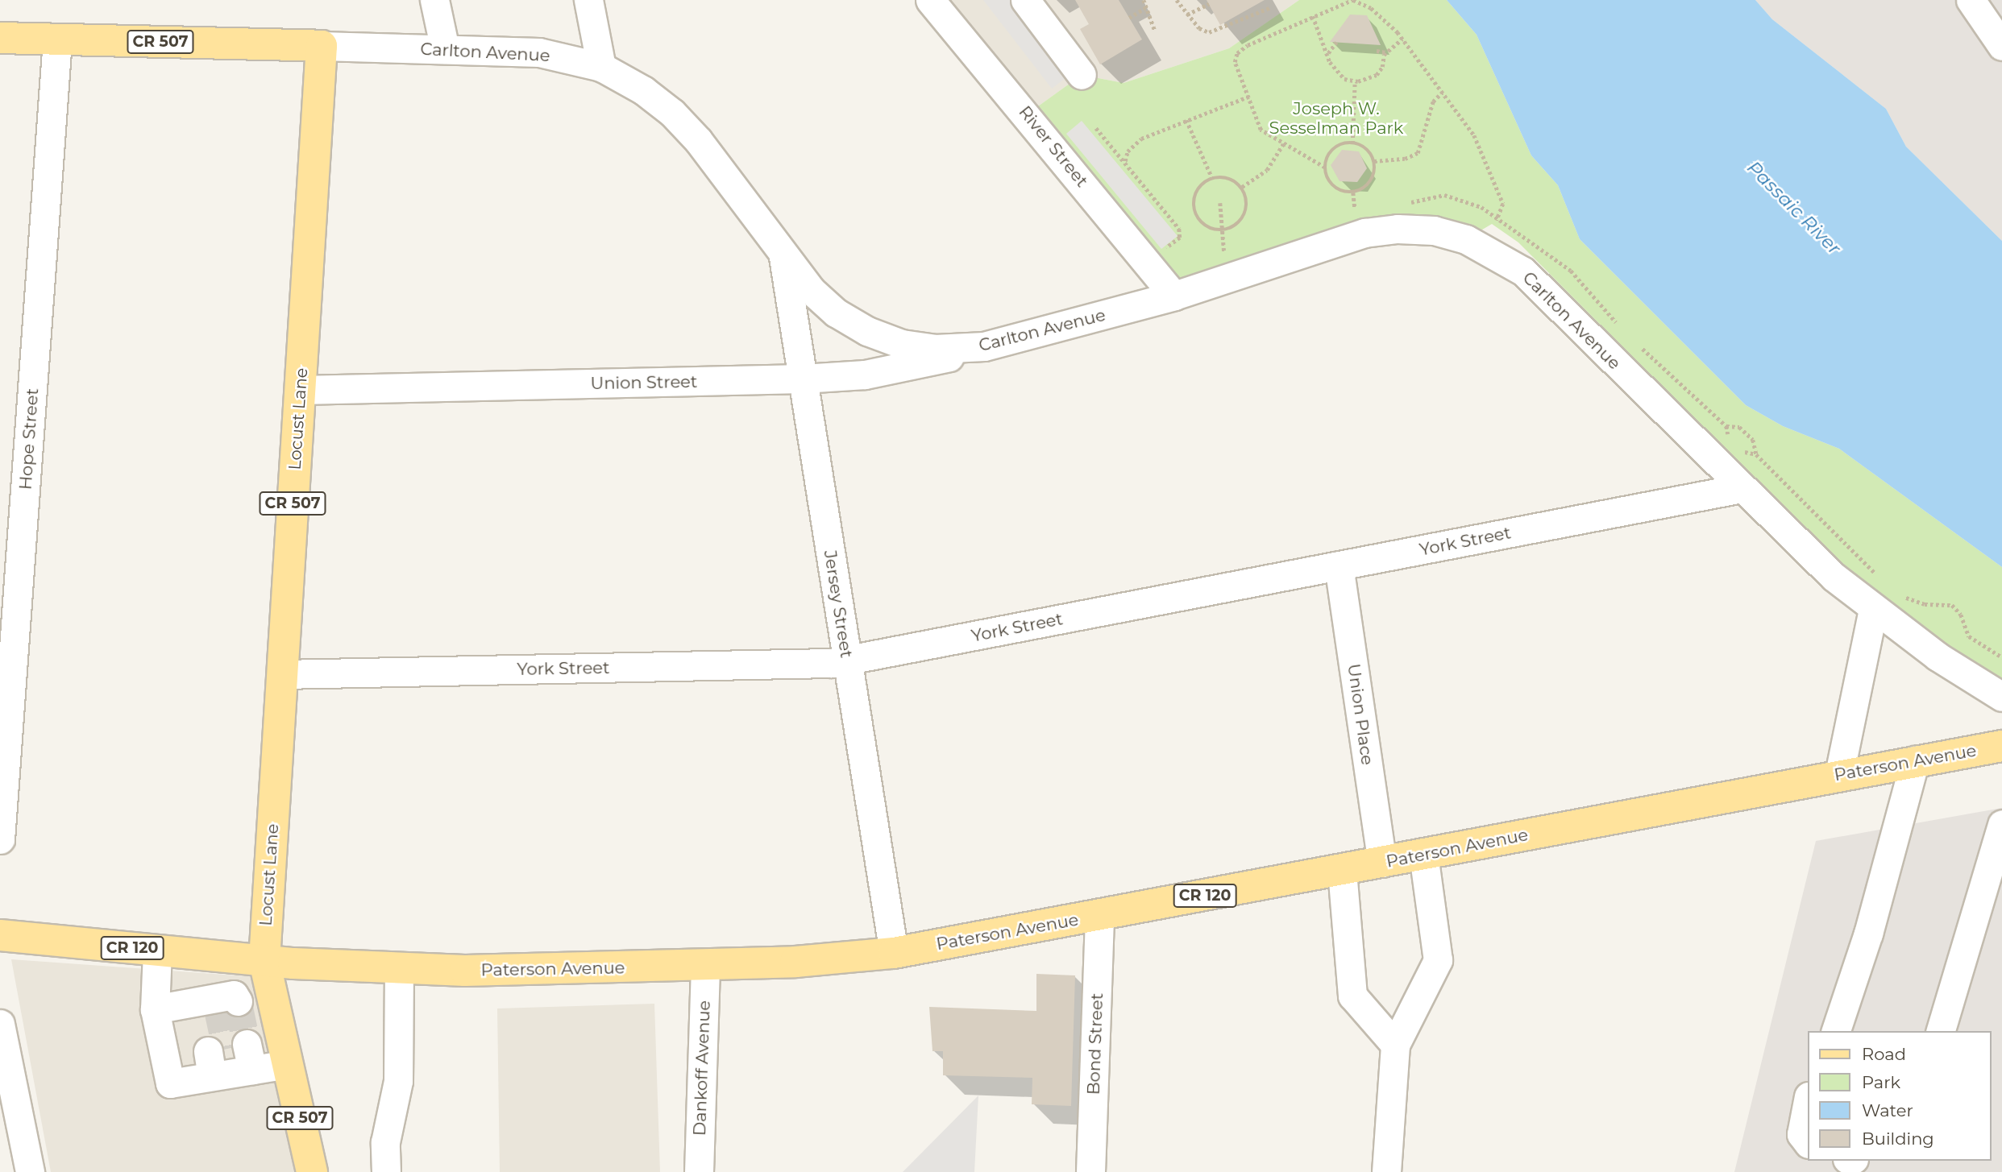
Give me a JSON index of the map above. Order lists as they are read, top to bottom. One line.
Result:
{"streets":{"main road":["CR 507","Carlton Avenue","Locust Lane","Paterson Avenue","CR 120"],"street":["River Street","Union Street","Hope Street","York Street","Jersey Street","Union Place","Bond Street","Dankoff Avenue"]},"crossings":[["CR 507","Locust Lane"],["CR 507","Paterson Avenue"],["Carlton Avenue","River Street"],["Carlton Avenue","Union Street"],["Carlton Avenue","Locust Lane"],["Carlton Avenue","Hope Street"],["Carlton Avenue","York Street"],["Carlton Avenue","Jersey Street"],["Union Street","Locust Lane"],["Union Street","Jersey Street"],["Locust Lane","York Street"],["Locust Lane","Paterson Avenue"],["York Street","Jersey Street"],["York Street","Union Place"],["Jersey Street","Paterson Avenue"],["Union Place","Paterson Avenue"],["Paterson Avenue","Bond Street"],["Paterson Avenue","Dankoff Avenue"]],"water":["Passaic River"],"parks":["Joseph W. Sesselman Park"],"legend":["Road","Park","Water","Building"]}
